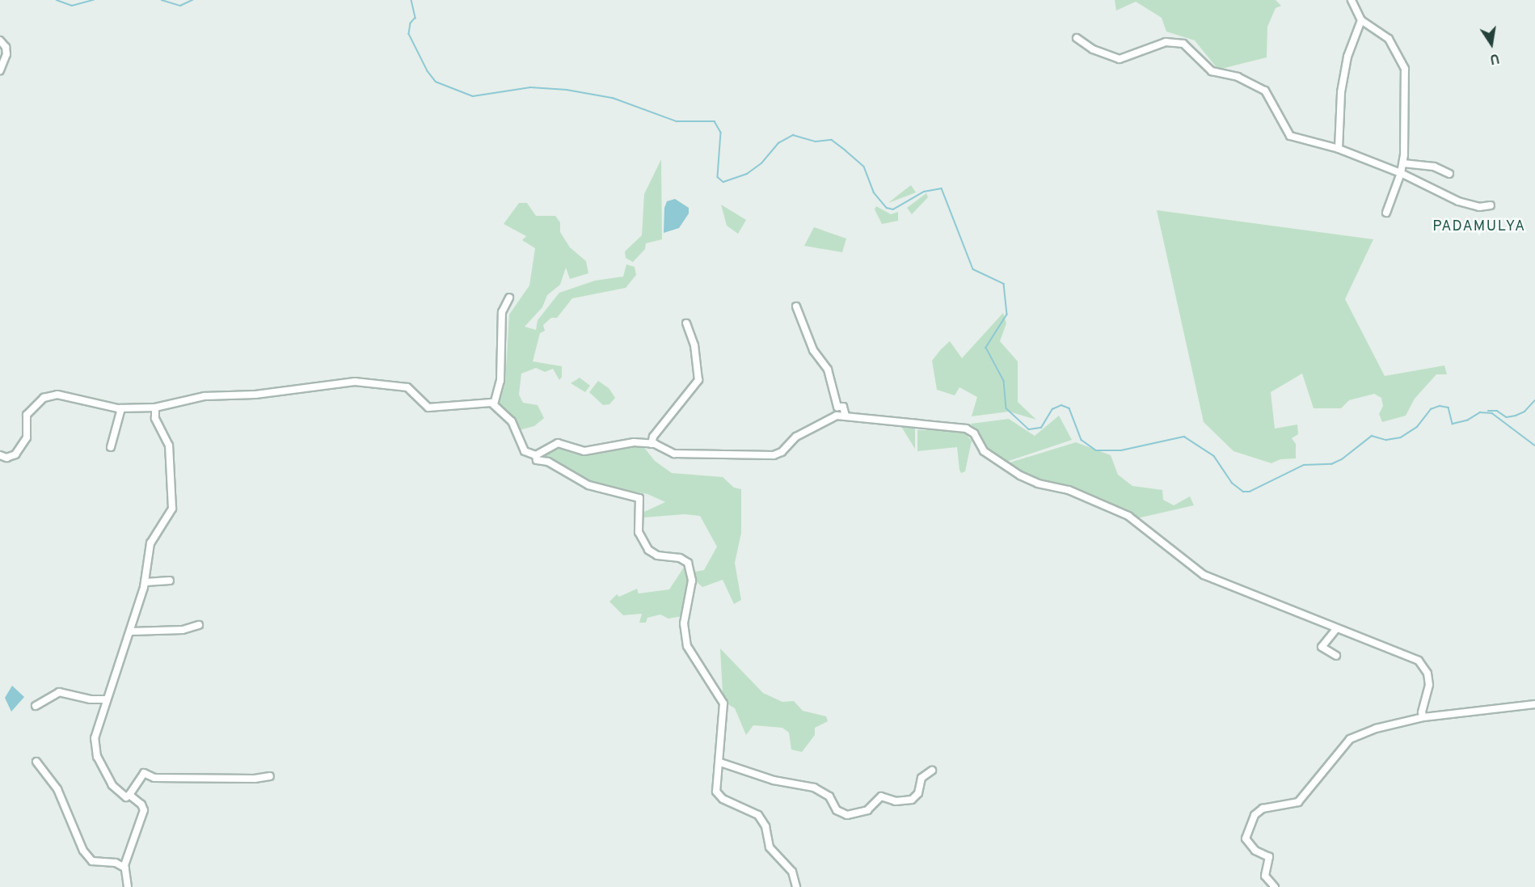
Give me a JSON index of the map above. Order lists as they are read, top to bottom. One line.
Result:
{"districts":["PADAMULYA"],"north":"bottom"}
